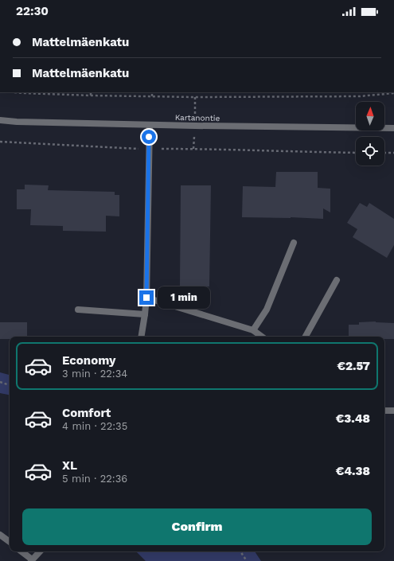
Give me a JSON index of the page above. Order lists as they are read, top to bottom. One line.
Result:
{"streets":{"street":["Kartanontie"]},"north":"top","page":{"status":"22:30","banner":["Mattelmäenkatu","Mattelmäenkatu"],"bubble":"1 min","list":[{"name":"Economy","note":"3 min · 22:34","value":"€2.57"},{"name":"Comfort","note":"4 min · 22:35","value":"€3.48"},{"name":"XL","note":"5 min · 22:36","value":"€4.38"}],"buttons":"Confirm"}}
